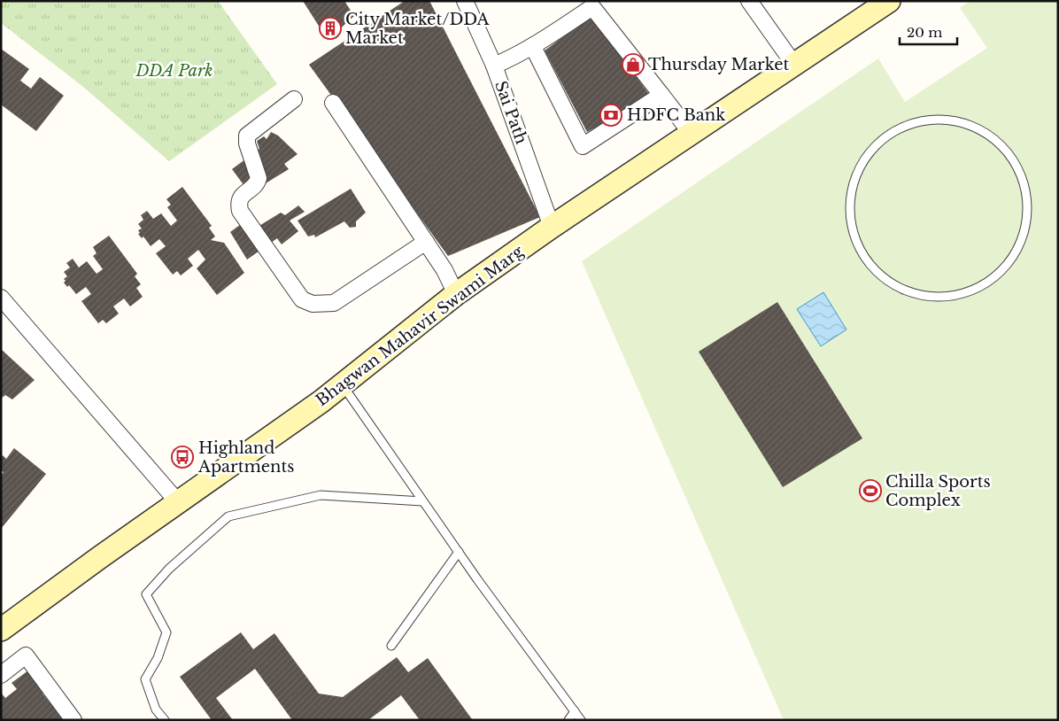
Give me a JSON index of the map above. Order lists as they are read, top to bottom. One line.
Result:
{"streets":{"street":["Sai Path","Bhagwan Mahavir Swami Marg"]},"crossings":[["Sai Path","Bhagwan Mahavir Swami Marg"]],"parks":["DDA Park"],"places":{"building":["City Market/DDA Market"],"shop":["Thursday Market"],"bank":["HDFC Bank"],"bus stop":["Highland Apartments"],"sports":["Chilla Sports Complex"]},"scale_bar":"20 m"}
